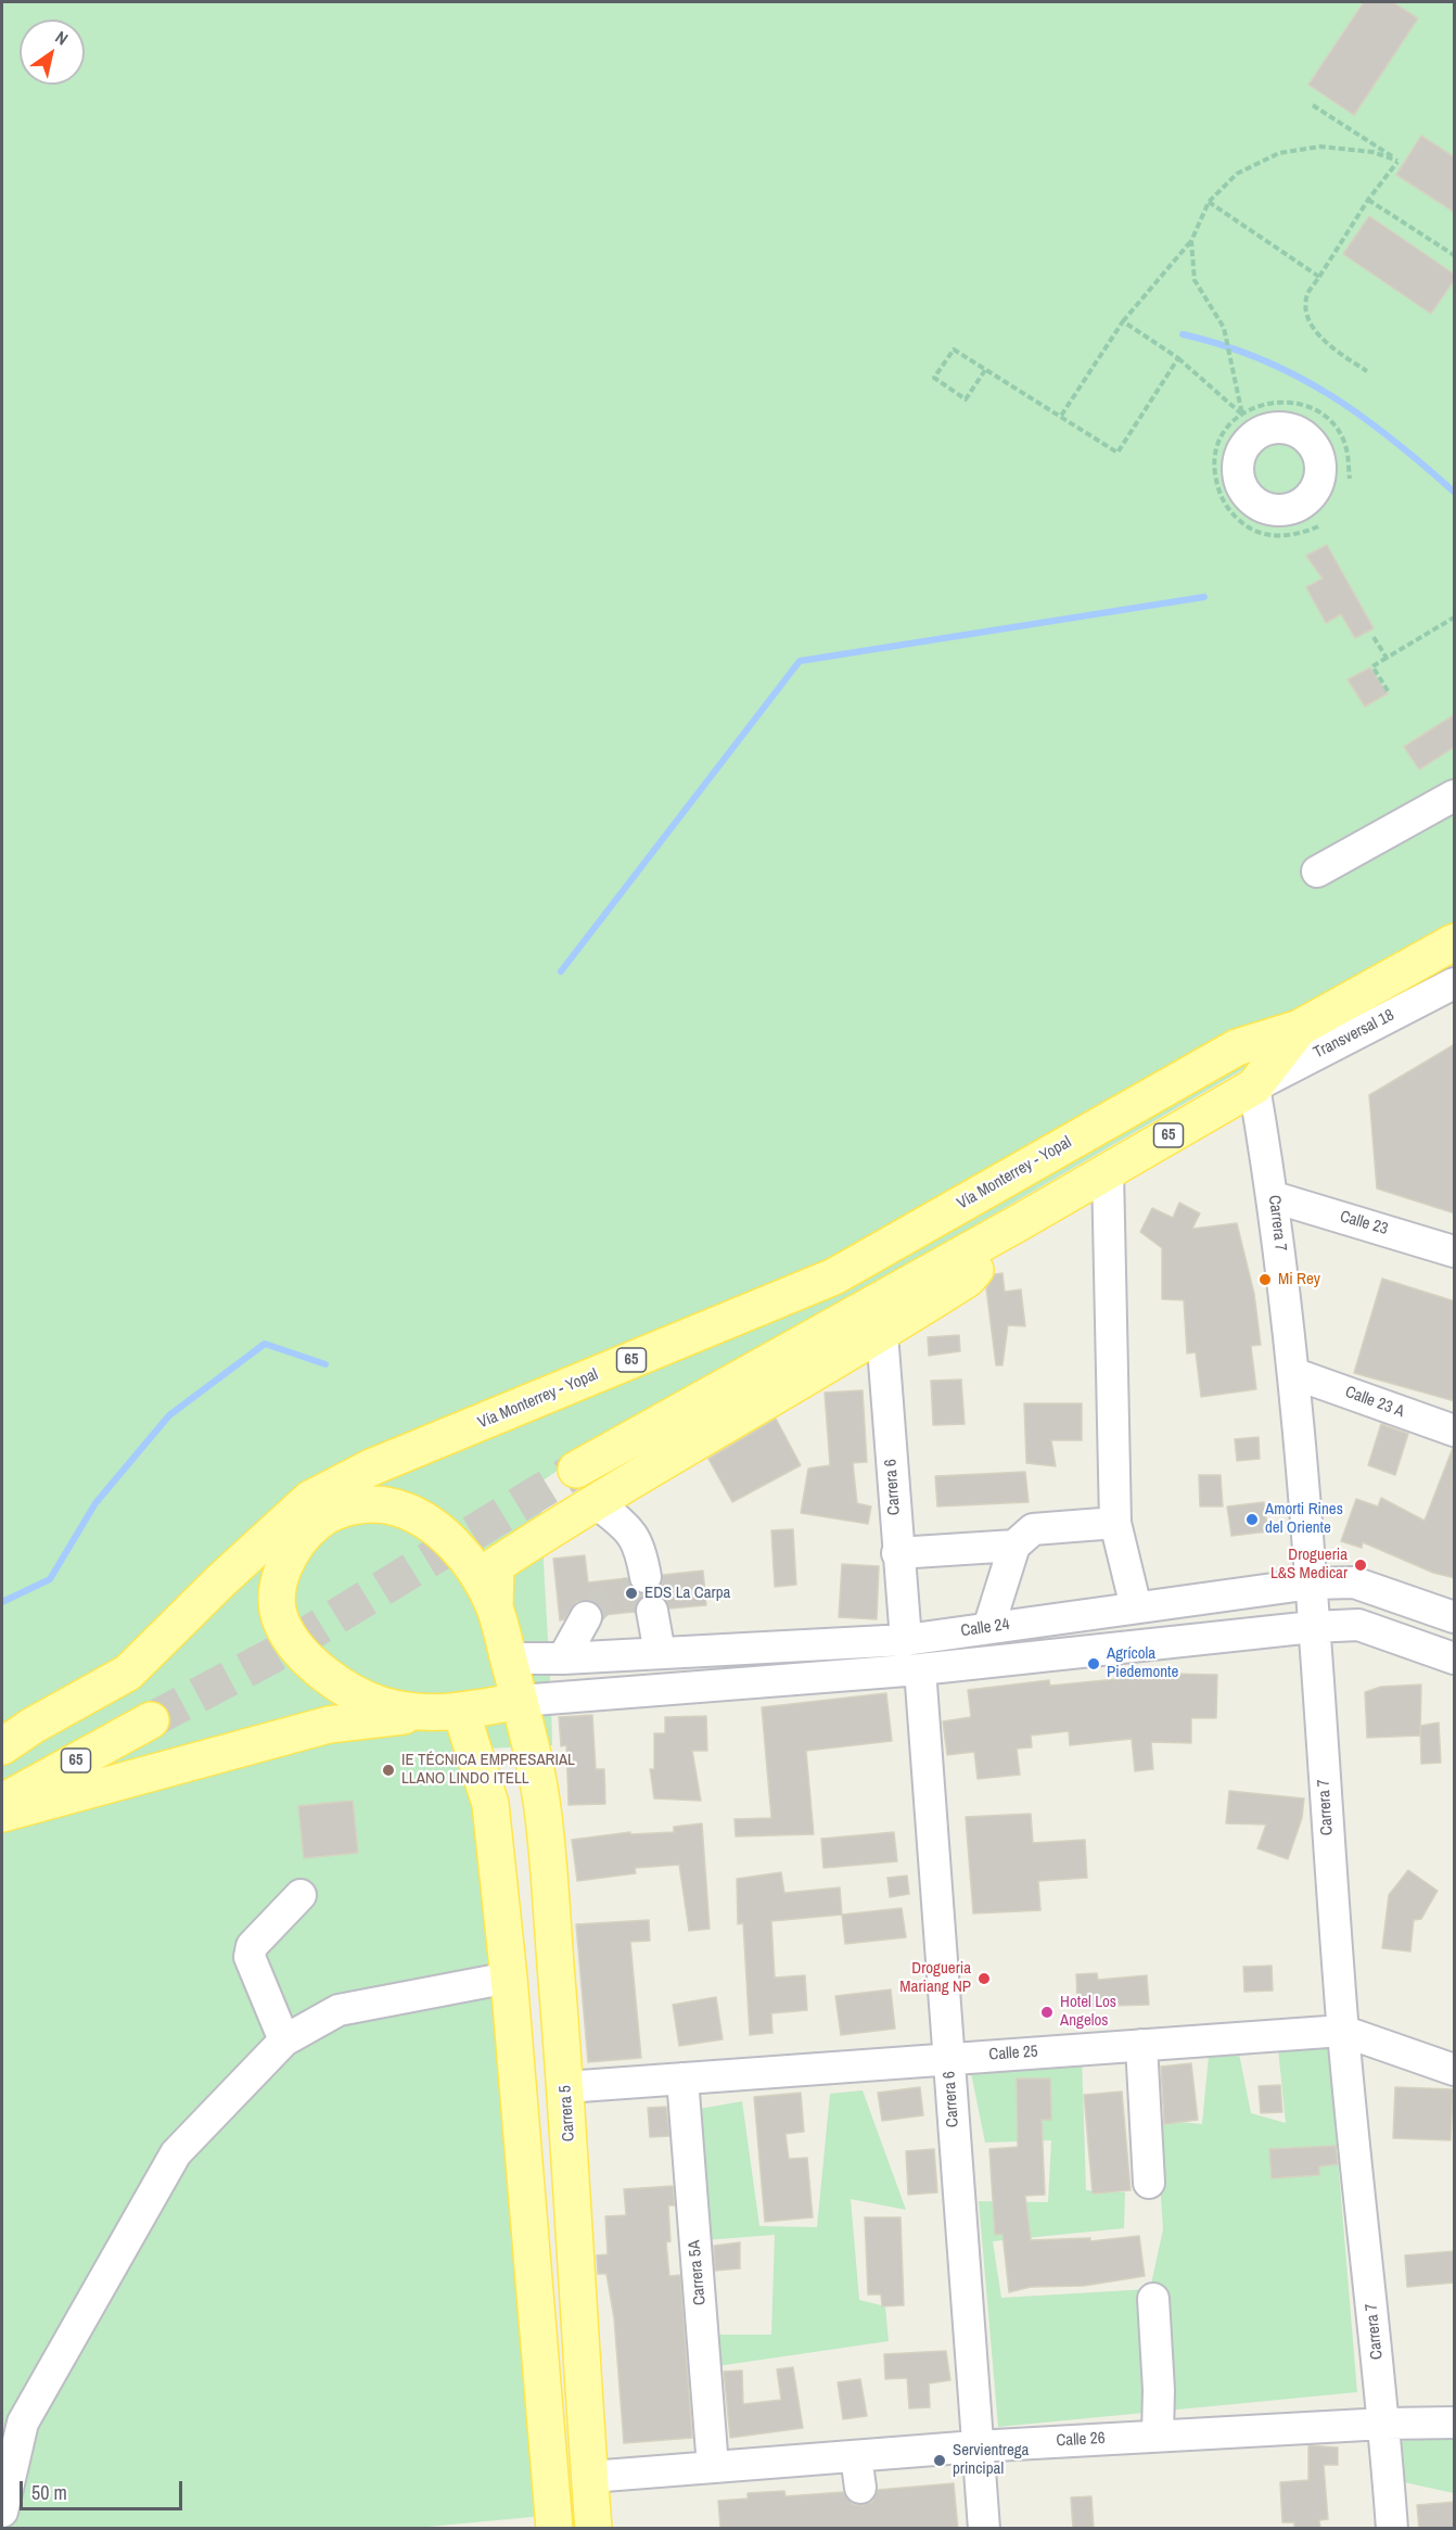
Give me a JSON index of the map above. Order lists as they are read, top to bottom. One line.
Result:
{"streets":{"main road":["65","Vía Monterrey - Yopal","Carrera 5"],"street":["Transversal 18","Carrera 7","Calle 23","Calle 23 A","Carrera 6","Calle 24","Calle 25","Carrera 5A","Calle 26"]},"crossings":[["Transversal 18","65"],["Transversal 18","Carrera 7"],["65","Vía Monterrey - Yopal"],["65","Carrera 7"],["Carrera 7","Calle 23"],["Carrera 7","Calle 23 A"],["Carrera 7","Calle 24"],["Carrera 7","Calle 25"],["Carrera 7","Calle 26"],["Carrera 6","Calle 24"],["Carrera 6","Calle 25"],["Carrera 6","Calle 26"],["Calle 24","Carrera 5"],["Calle 25","Carrera 5"],["Calle 25","Carrera 5A"],["Carrera 5","Calle 26"],["Carrera 5A","Calle 26"]],"places":["Mi Rey","Amorti Rines del Oriente","Drogueria L&S Medicar","EDS La Carpa","Agrícola Piedemonte","IE TÉCNICA EMPRESARIAL LLANO LINDO ITELL","Drogueria Mariang NP","Hotel Los Angelos","Servientrega principal"],"scale_bar":"50 m","north":"top right"}
